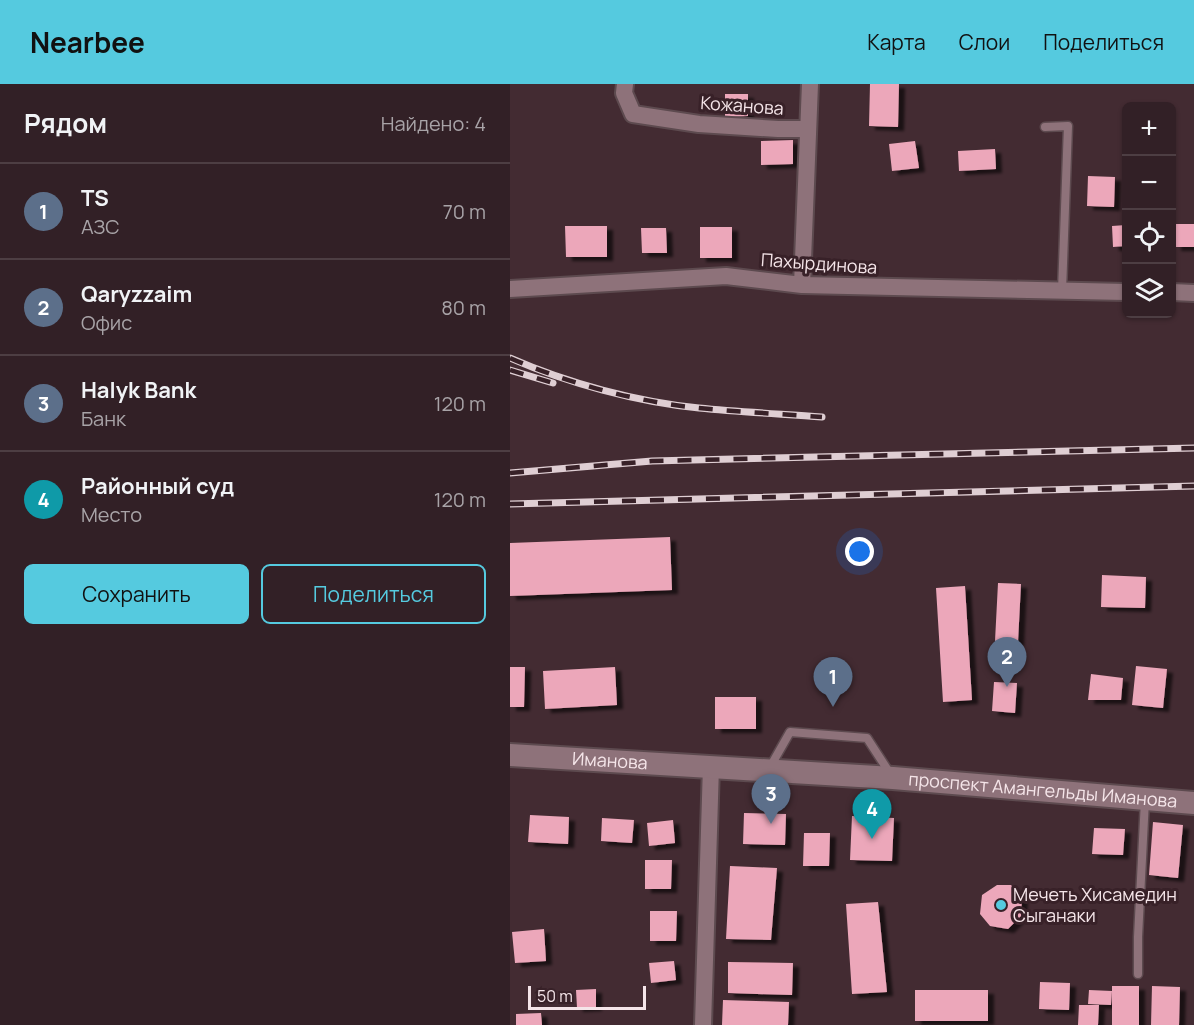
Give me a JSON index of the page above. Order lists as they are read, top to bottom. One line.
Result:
{"streets":{"main road":["Иманова","проспект Амангельды Иманова"],"street":["Кожанова","Пахырдинова"]},"crossings":[["Иманова","проспект Амангельды Иманова"]],"places":["Мечеть Хисамедин Сыганаки"],"scale_bar":"50 m","page":{"header":"Nearbee","nav":["Карта","Слои","Поделиться"],"heading":["Рядом","Найдено: 4"],"map_buttons":["+","−"],"list":[{"mark":"1","name":"TS","note":"АЗС","value":"70 m"},{"mark":"2","name":"Qaryzzaim","note":"Офис","value":"80 m"},{"mark":"3","name":"Halyk Bank","note":"Банк","value":"120 m"},{"mark":"4","name":"Районный суд","note":"Место","value":"120 m"}],"buttons":["Сохранить","Поделиться"],"pins":["2","1","3","4"],"scale":"50 m"}}
